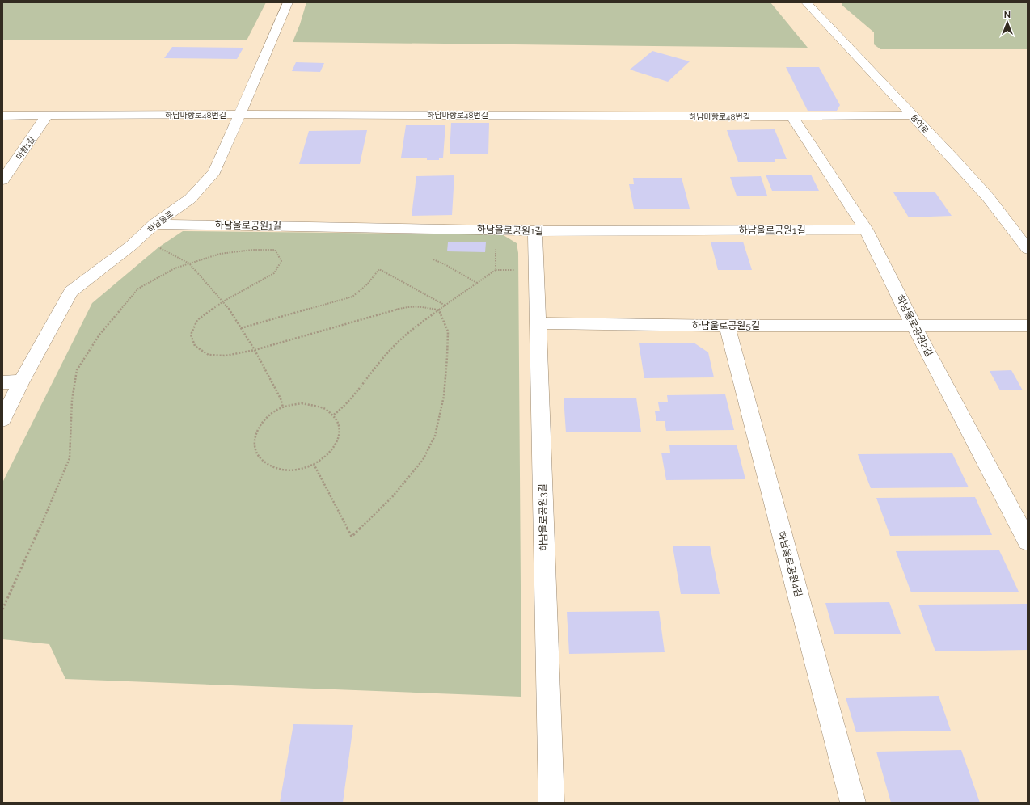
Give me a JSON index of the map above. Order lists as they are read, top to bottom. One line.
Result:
{"streets":{"street":["하남마항로48번길","용아로","마항1길","하남울로","하남울로공원1길","하남울로공원5길","하남울로공원2길","하남울로공원3길","하남울로공원4길"]},"crossings":[["하남마항로48번길","용아로"],["하남마항로48번길","마항1길"],["하남마항로48번길","하남울로"],["하남마항로48번길","하남울로공원2길"],["하남울로","하남울로공원1길"],["하남울로공원1길","하남울로공원2길"],["하남울로공원1길","하남울로공원3길"],["하남울로공원5길","하남울로공원2길"],["하남울로공원5길","하남울로공원3길"],["하남울로공원5길","하남울로공원4길"]],"north":"top"}
